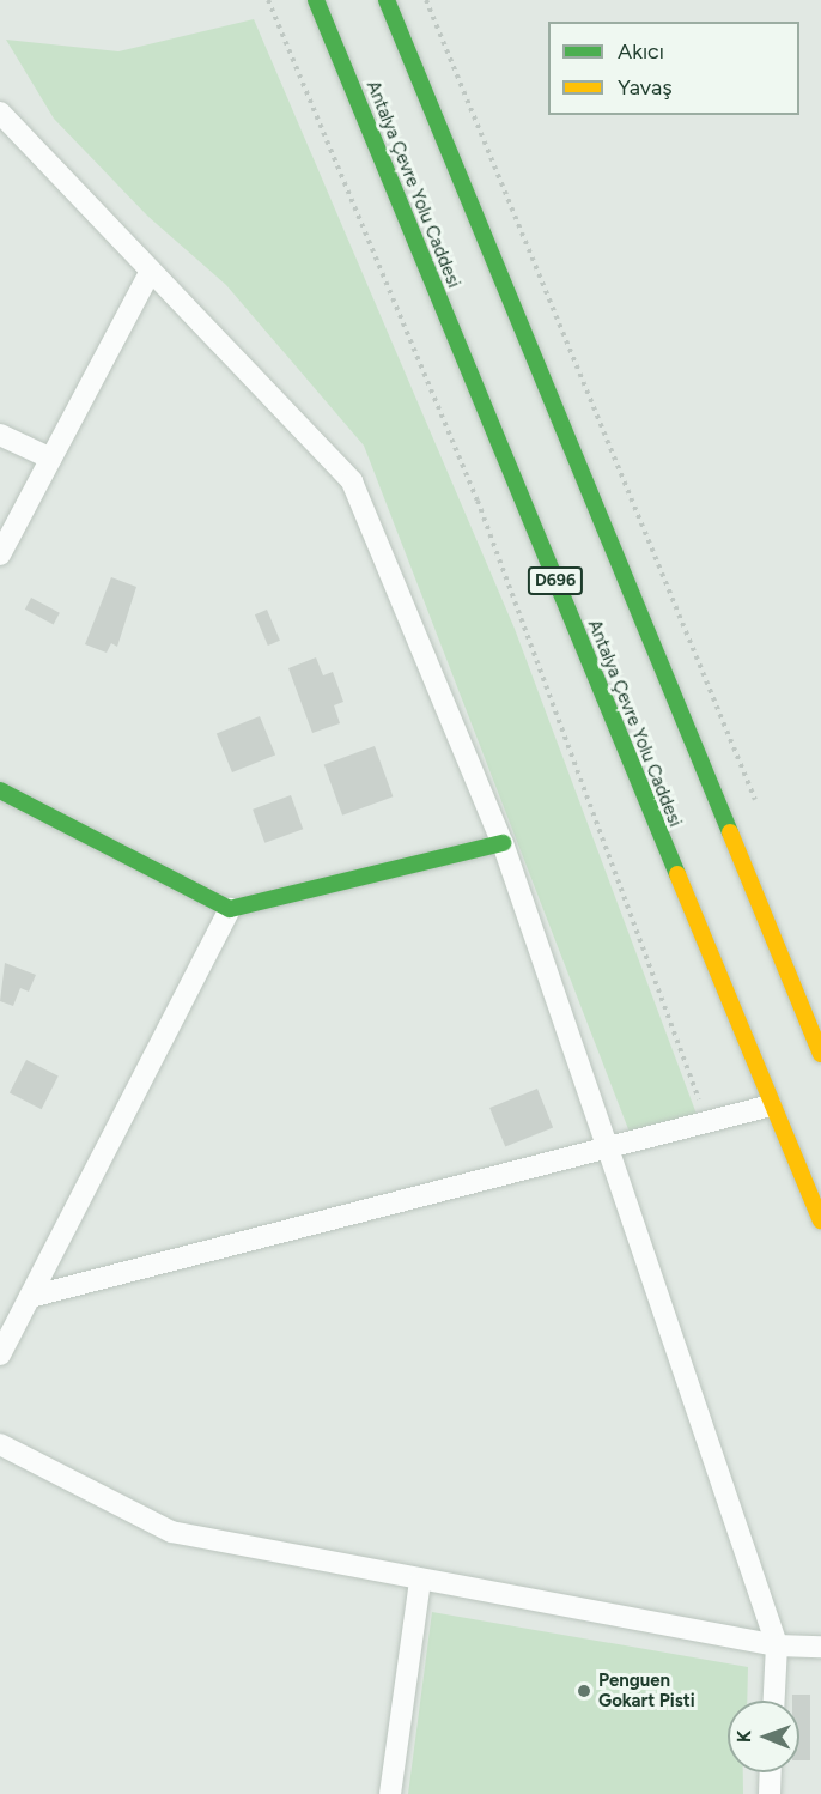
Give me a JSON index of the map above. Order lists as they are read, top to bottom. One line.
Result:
{"streets":{"main road":["Antalya Çevre Yolu Caddesi","D696"]},"places":["Penguen Gokart Pisti"],"legend":["Akıcı","Yavaş"],"north":"left"}
